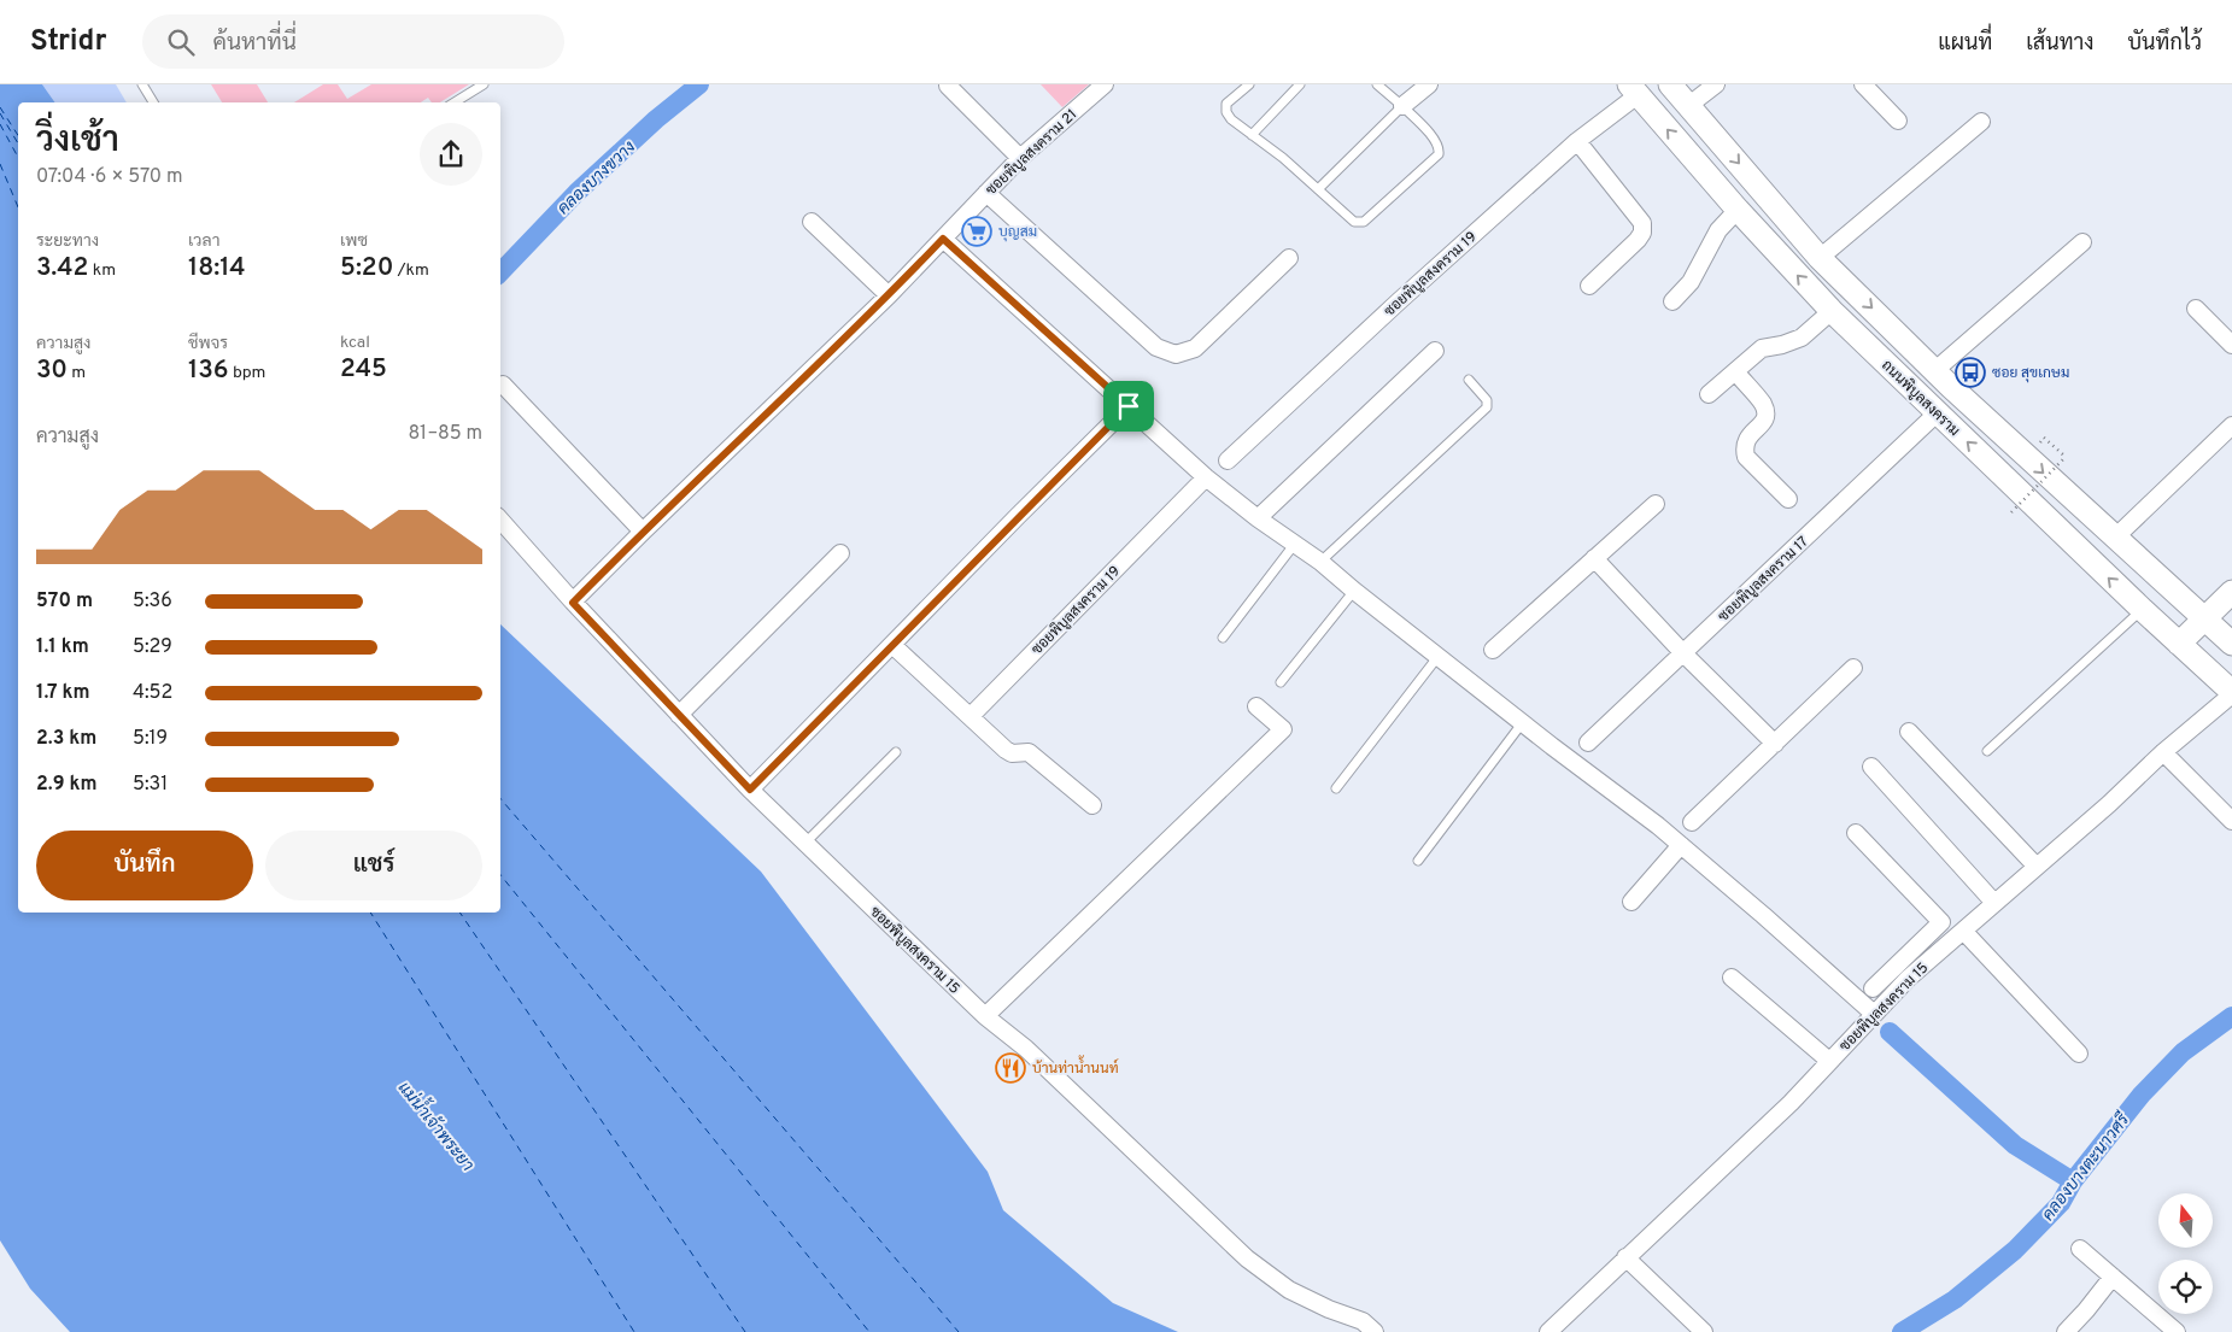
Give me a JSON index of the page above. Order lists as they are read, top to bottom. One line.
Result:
{"streets":{"main road":["ถนนพิบูลสงคราม"],"street":["ซอยพิบูลสงคราม 21","ซอยพิบูลสงคราม 19","ซอยพิบูลสงคราม 17","ซอยพิบูลสงคราม 15"]},"crossings":[["ซอยพิบูลสงคราม 21","ซอยพิบูลสงคราม 15"],["ซอยพิบูลสงคราม 19","ถนนพิบูลสงคราม"],["ถนนพิบูลสงคราม","ซอยพิบูลสงคราม 17"],["ถนนพิบูลสงคราม","ซอยพิบูลสงคราม 15"]],"water":["คลองบางขวาง","แม่น้ำเจ้าพระยา","คลองบางตะนาวศรี"],"places":{"supermarket":["บุญสม"],"bus stop":["ซอย สุขเกษม"],"restaurant":["บ้านท่าน้ำนนท์"]},"north":"top","page":{"header":"Stridr","search":"ค้นหาที่นี่","nav":["แผนที่","เส้นทาง","บันทึกไว้"],"heading":["วิ่งเช้า","07:04 · 6 × 570 m"],"stats":[["ระยะทาง","3.42 km"],["เวลา","18:14"],["เพซ","5:20 /km"],["ความสูง","30 m"],["ชีพจร","136 bpm"],["kcal","245"]],"chart":["ความสูง","81–85 m"],"list":[{"name":"570 m","note":"5:36"},{"name":"1.1 km","note":"5:29"},{"name":"1.7 km","note":"4:52"},{"name":"2.3 km","note":"5:19"},{"name":"2.9 km","note":"5:31"}],"buttons":["บันทึก","แชร์"]}}
